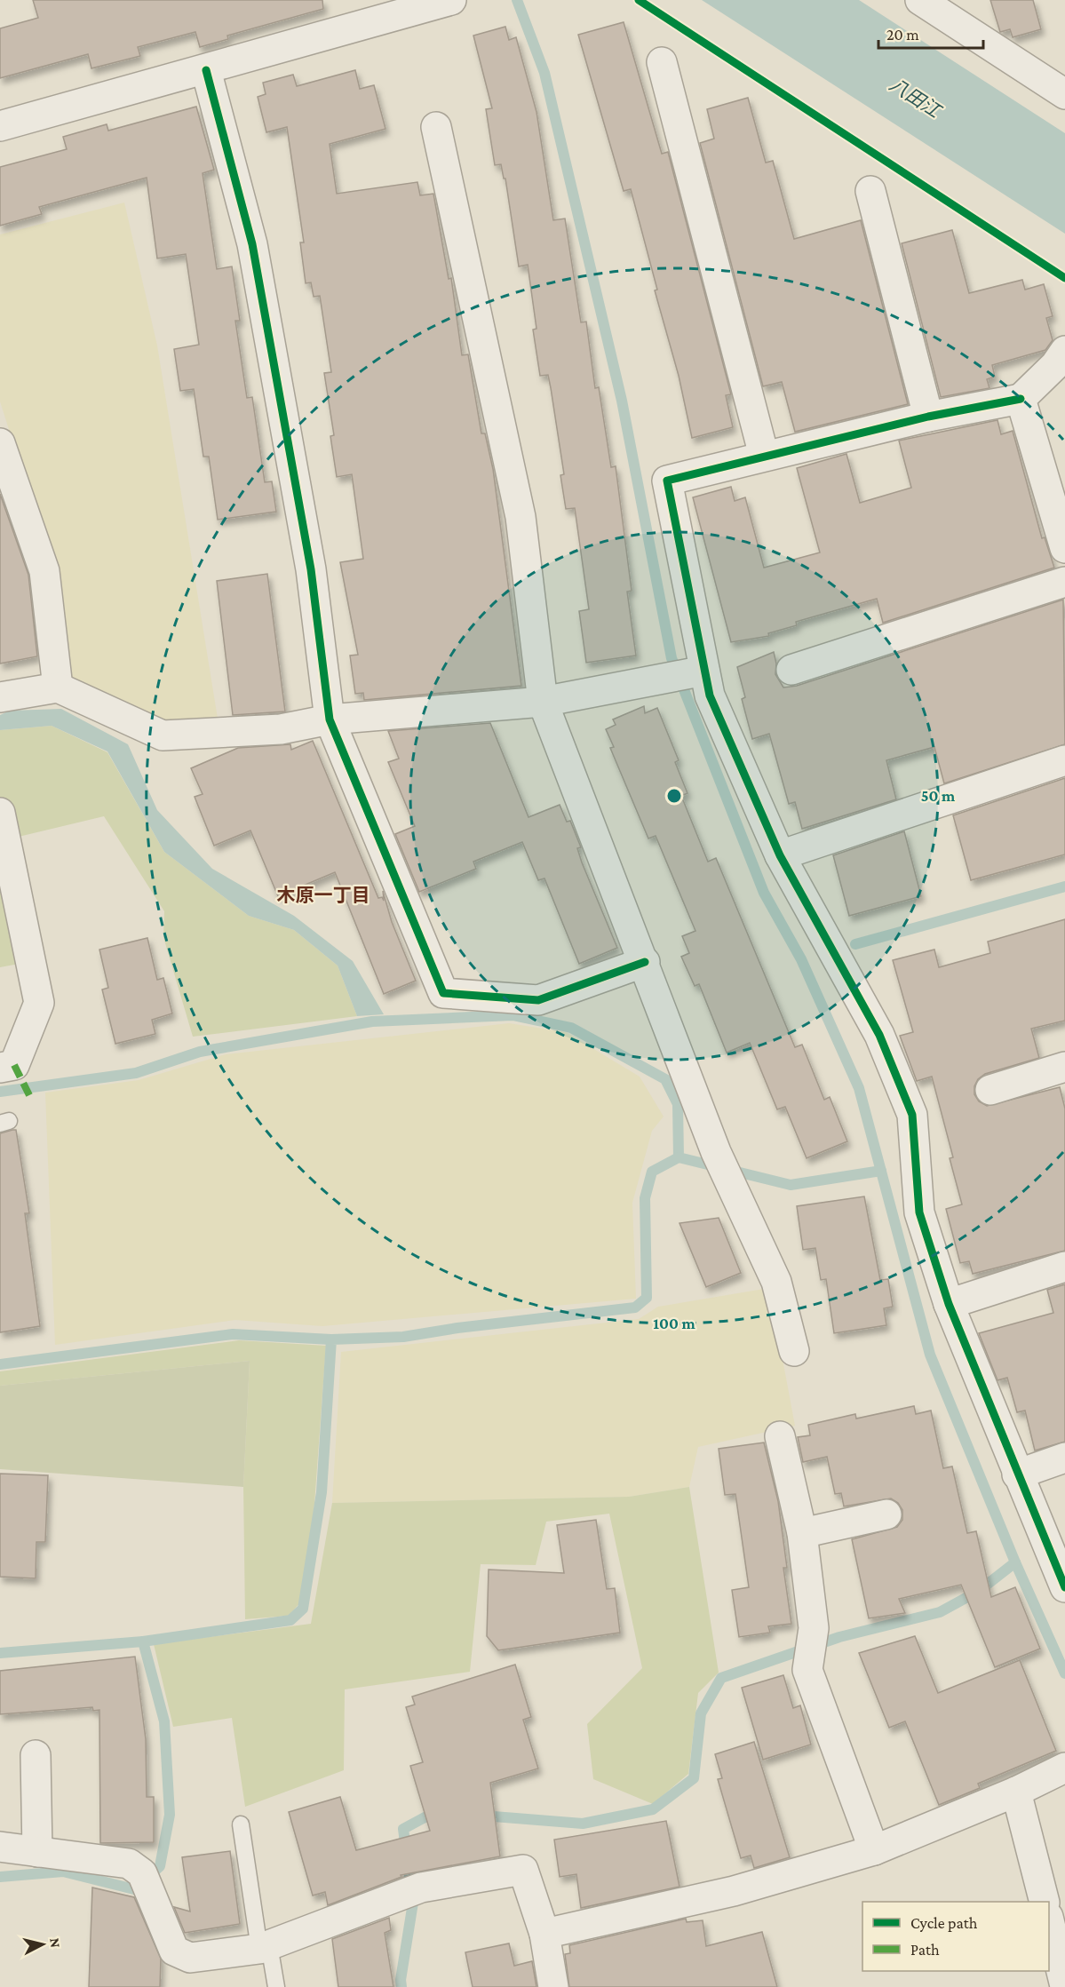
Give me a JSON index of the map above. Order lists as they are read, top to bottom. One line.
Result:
{"districts":["木原一丁目"],"water":["八田江"],"legend":["Cycle path","Path"],"scale_bar":"20 m","north":"right","rings":["50 m","100 m"]}
